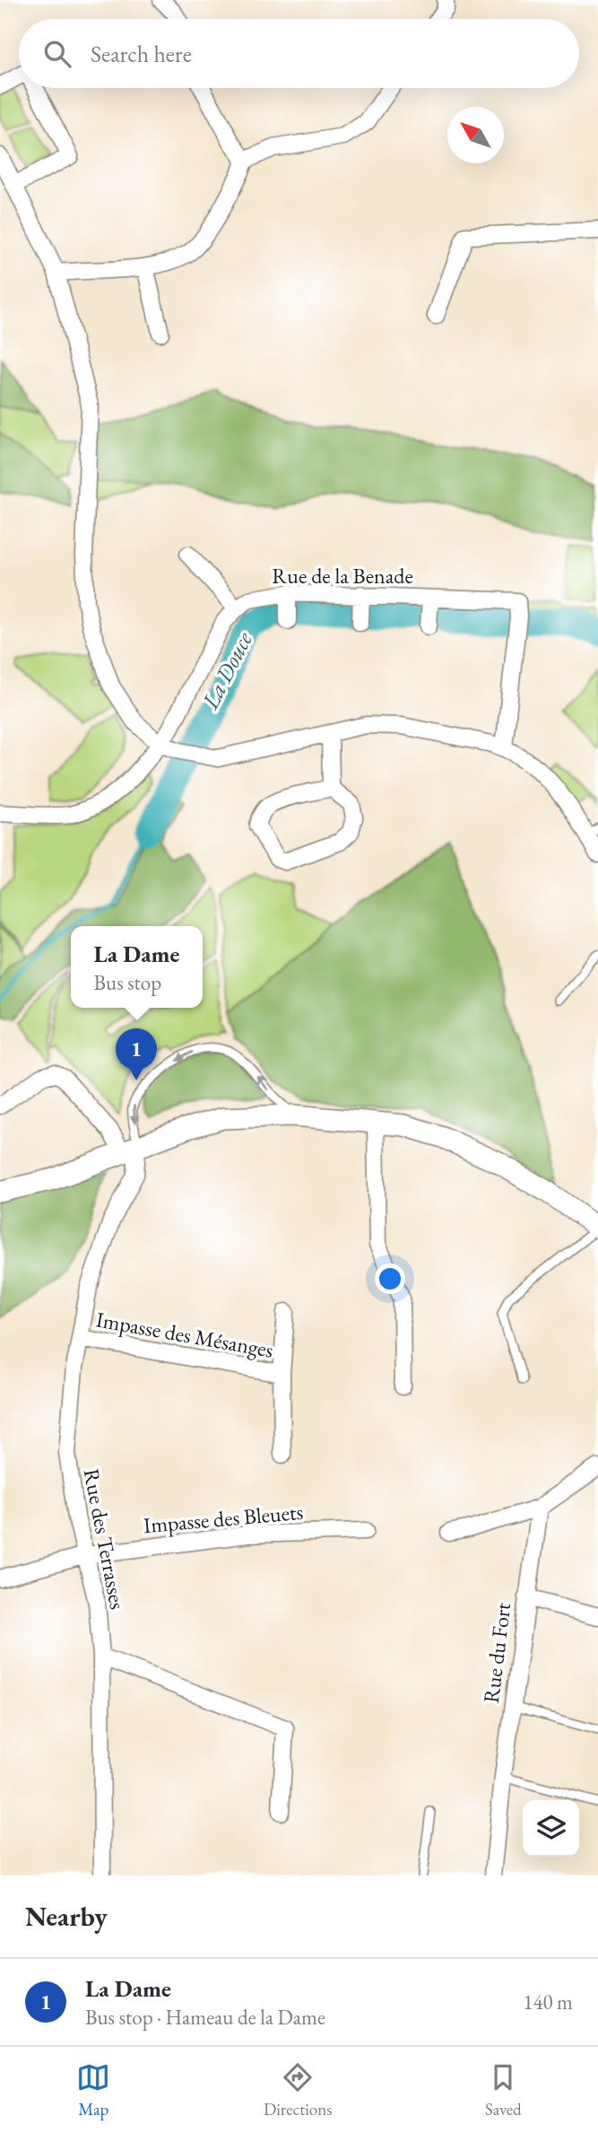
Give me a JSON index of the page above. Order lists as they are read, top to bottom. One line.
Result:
{"streets":{"street":["Rue de la Benade","Impasse des Mésanges","Impasse des Bleuets","Rue des Terrasses","Rue du Fort"]},"crossings":[["Impasse des Mésanges","Rue des Terrasses"],["Impasse des Bleuets","Rue des Terrasses"]],"water":["La Douce"],"north":"top left","page":{"search":"Search here","popup":["La Dame","Bus stop"],"pins":"1","heading":"Nearby","list":[{"mark":"1","name":"La Dame","note":"Bus stop · Hameau de la Dame","value":"140 m"}],"nav":["Map","Directions","Saved"]}}
